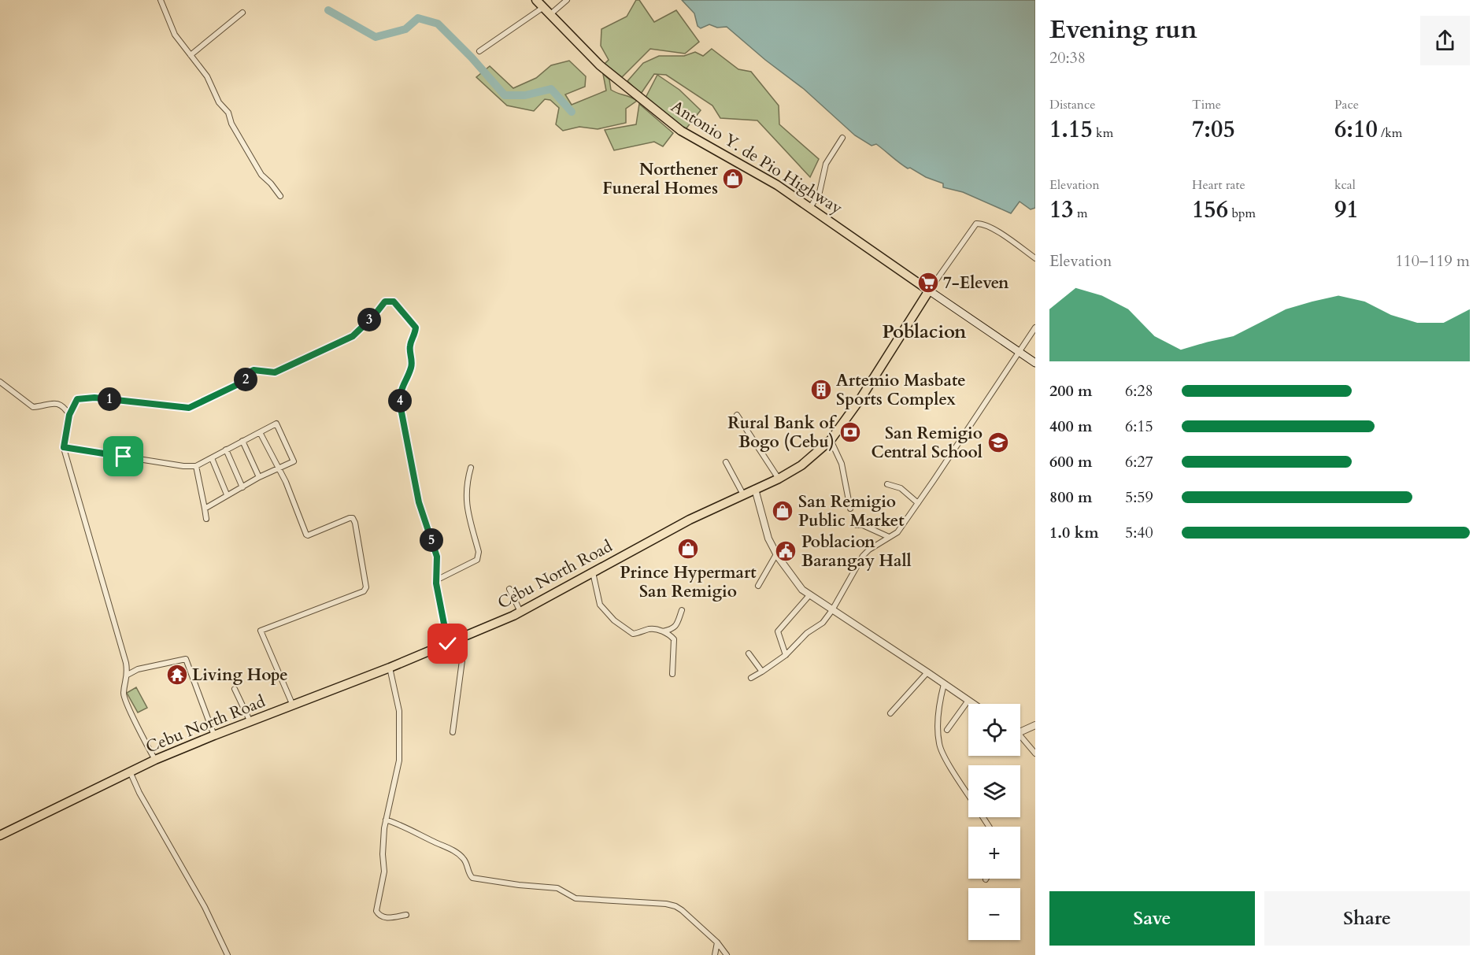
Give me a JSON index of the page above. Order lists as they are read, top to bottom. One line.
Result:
{"streets":{"highway":["Antonio Y. de Pio Highway","Cebu North Road"]},"crossings":[["Antonio Y. de Pio Highway","Cebu North Road"]],"districts":["Poblacion"],"places":{"shop":["Northener Funeral Homes","San Remigio Public Market","Prince Hypermart San Remigio"],"supermarket":["7-Eleven"],"building":["Artemio Masbate Sports Complex"],"bank":["Rural Bank of Bogo (Cebu)"],"school or university":["San Remigio Central School"],"public building":["Poblacion Barangay Hall"],"temple":["Living Hope"]},"page":{"heading":["Evening run","20:38"],"stats":[["Distance","1.15 km"],["Time","7:05"],["Pace","6:10 /km"],["Elevation","13 m"],["Heart rate","156 bpm"],["kcal","91"]],"chart":["Elevation","110–119 m"],"pins":["3","2","1","4","5"],"list":[{"name":"200 m","note":"6:28"},{"name":"400 m","note":"6:15"},{"name":"600 m","note":"6:27"},{"name":"800 m","note":"5:59"},{"name":"1.0 km","note":"5:40"}],"map_buttons":["+","−"],"buttons":["Save","Share"]}}
